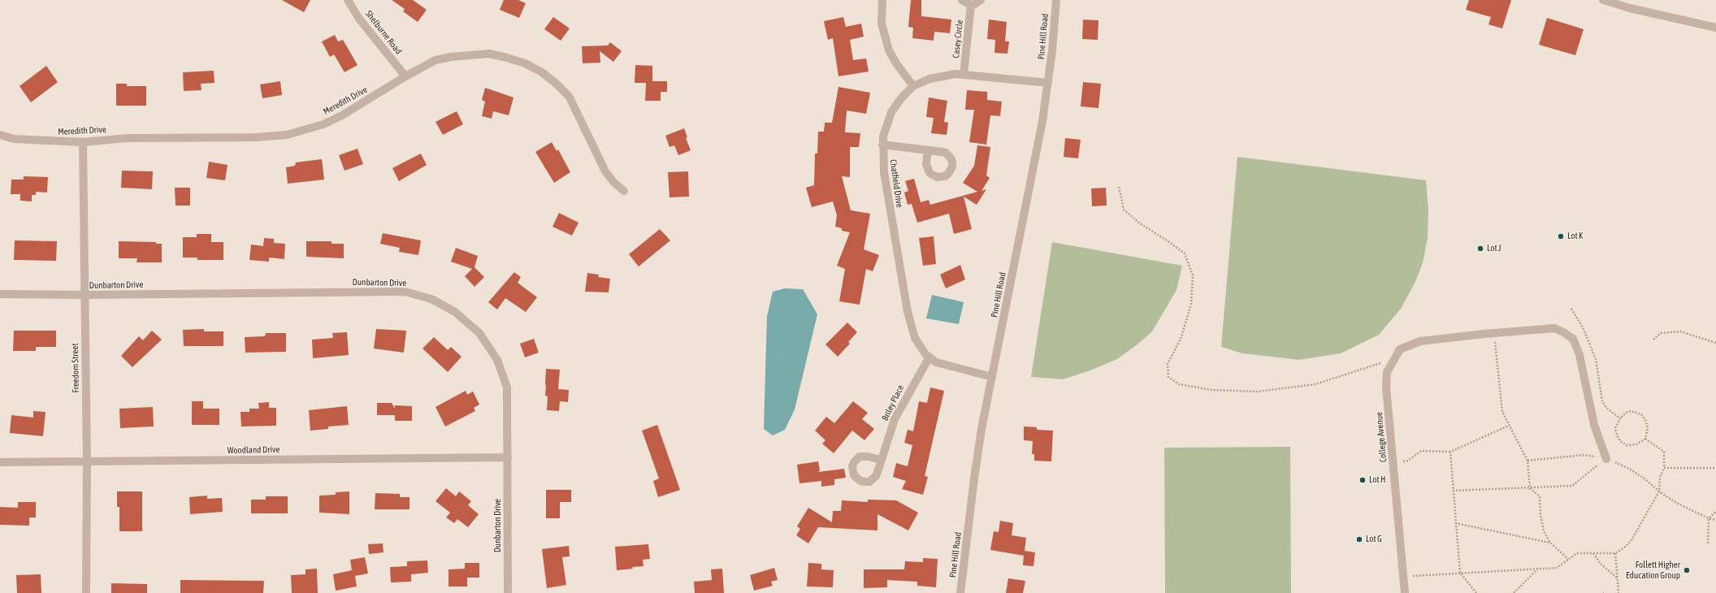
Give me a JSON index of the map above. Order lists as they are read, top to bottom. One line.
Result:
{"streets":{"street":["Shelburne Road","Pine Hill Road","Casey Circle","Meredith Drive","Chatfield Drive","Dunbarton Drive","Freedom Street","Briley Place","College Avenue","Woodland Drive"]},"crossings":[["Shelburne Road","Meredith Drive"],["Pine Hill Road","Chatfield Drive"],["Casey Circle","Chatfield Drive"],["Meredith Drive","Freedom Street"],["Chatfield Drive","Briley Place"],["Dunbarton Drive","Freedom Street"],["Dunbarton Drive","Woodland Drive"],["Freedom Street","Woodland Drive"]],"places":["Lot K","Lot J","Lot H","Lot G","Follett Higher Education Group"]}
